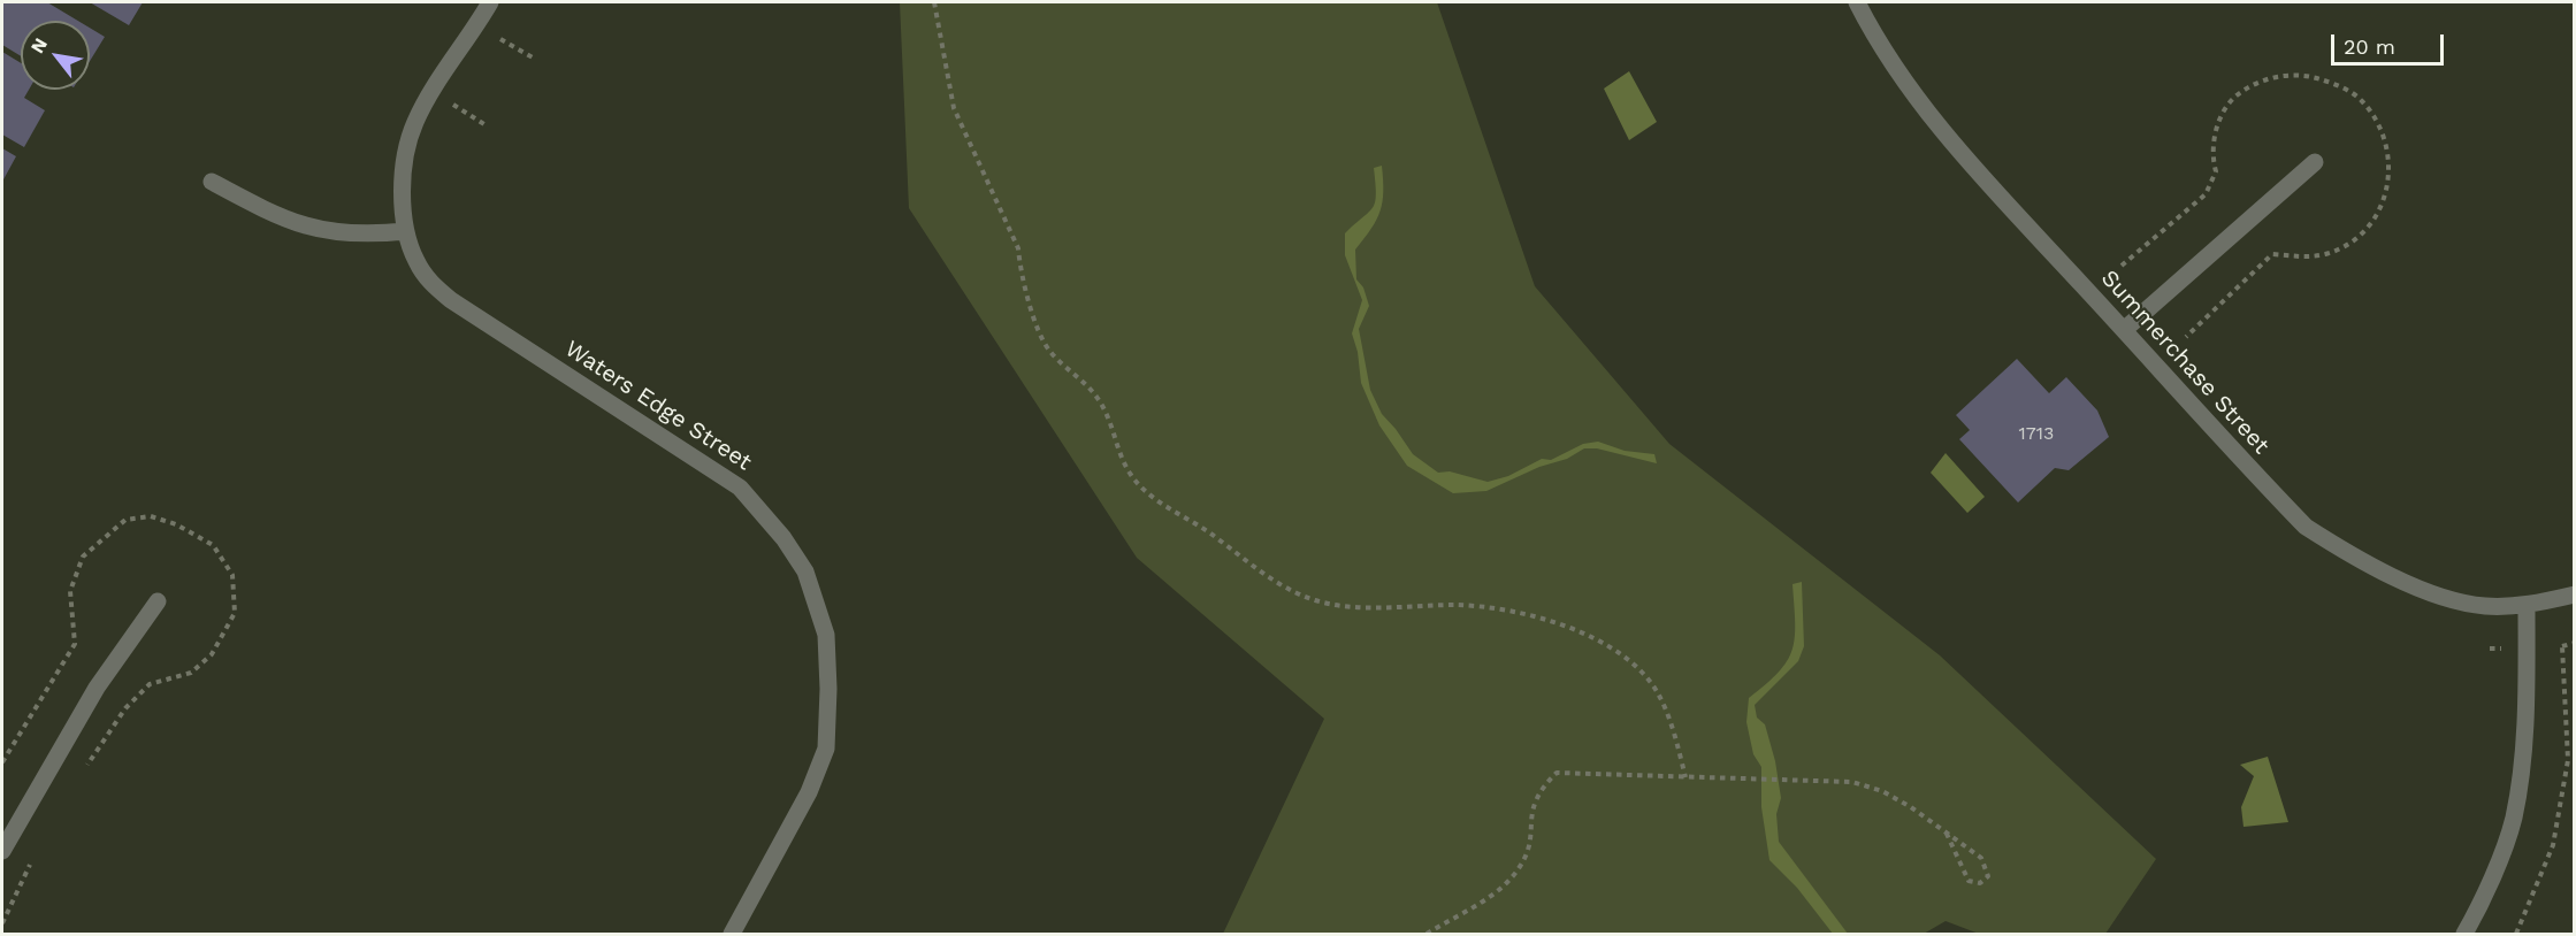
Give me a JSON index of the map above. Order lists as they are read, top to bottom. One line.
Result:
{"streets":{"street":["Summerchase Street","Waters Edge Street"]},"house_numbers":["1713"],"scale_bar":"20 m","north":"top left"}
